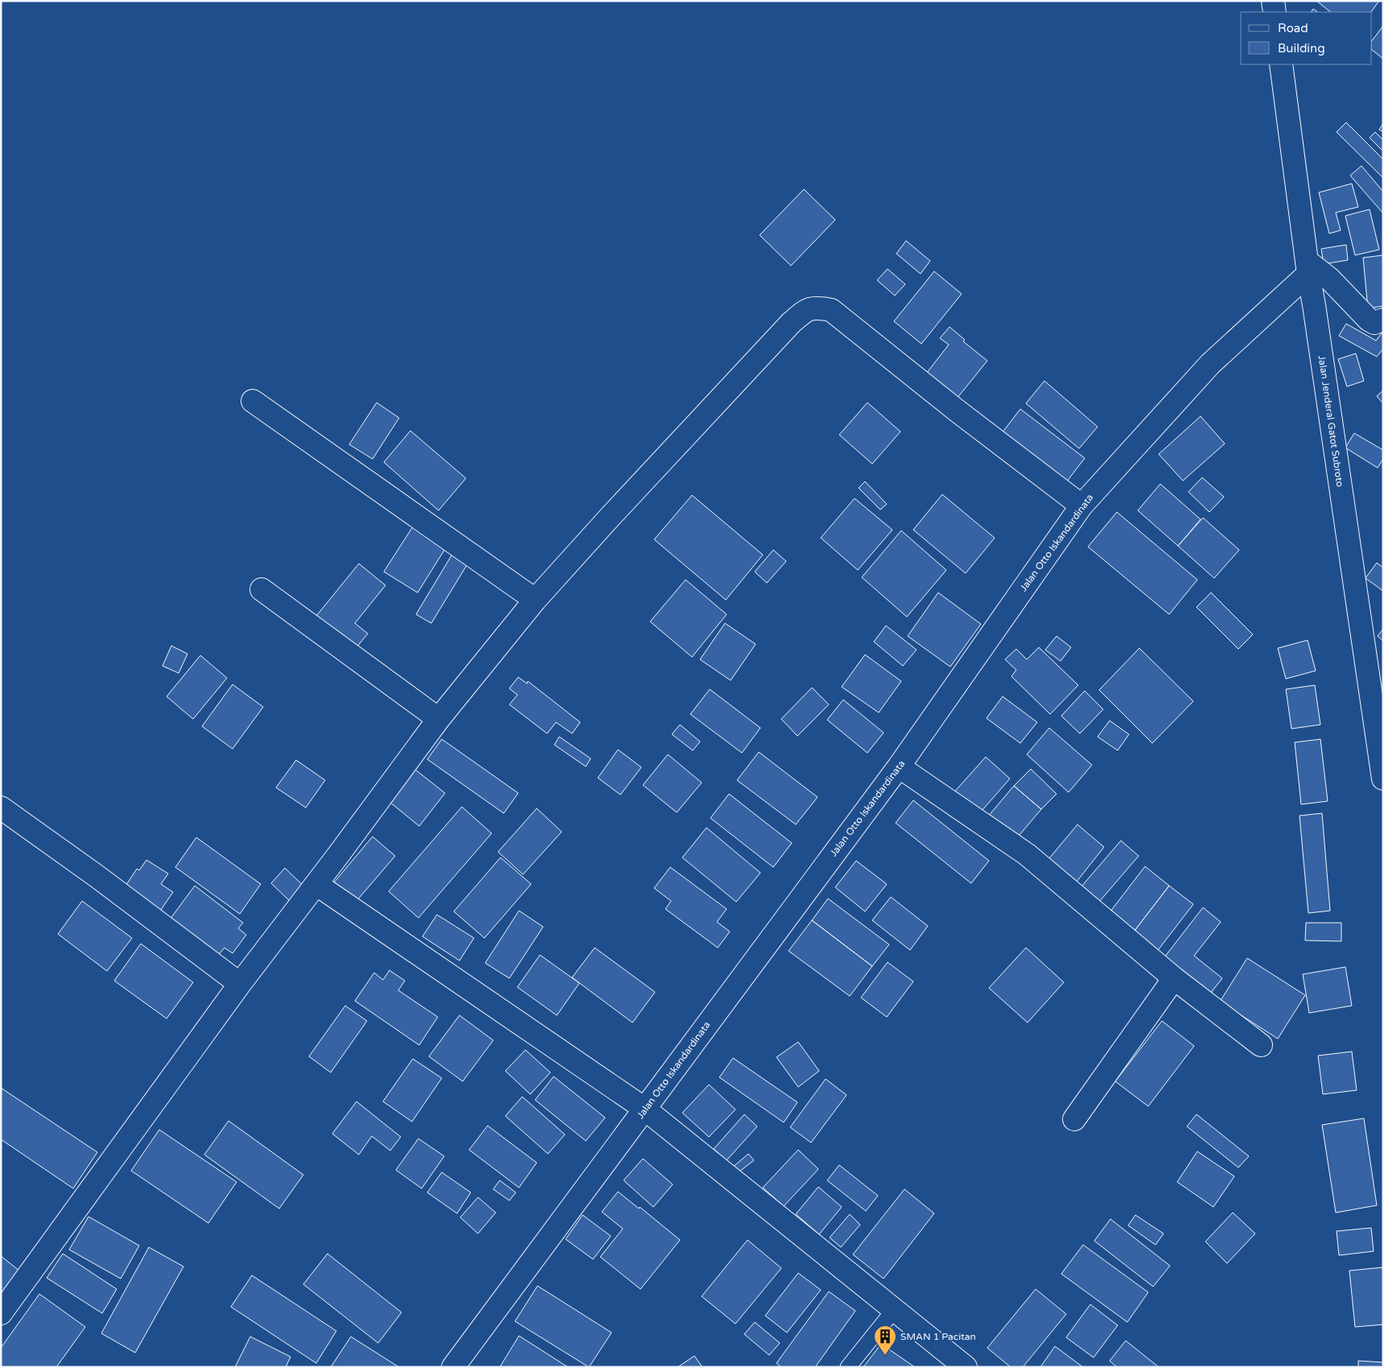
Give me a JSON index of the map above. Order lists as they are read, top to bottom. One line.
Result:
{"streets":{"main road":["Jalan Jenderal Gatot Subroto","Jalan Otto Iskandardinata"]},"crossings":[["Jalan Jenderal Gatot Subroto","Jalan Otto Iskandardinata"]],"places":{"building":["SMAN 1 Pacitan"]},"legend":["Road","Building"]}
